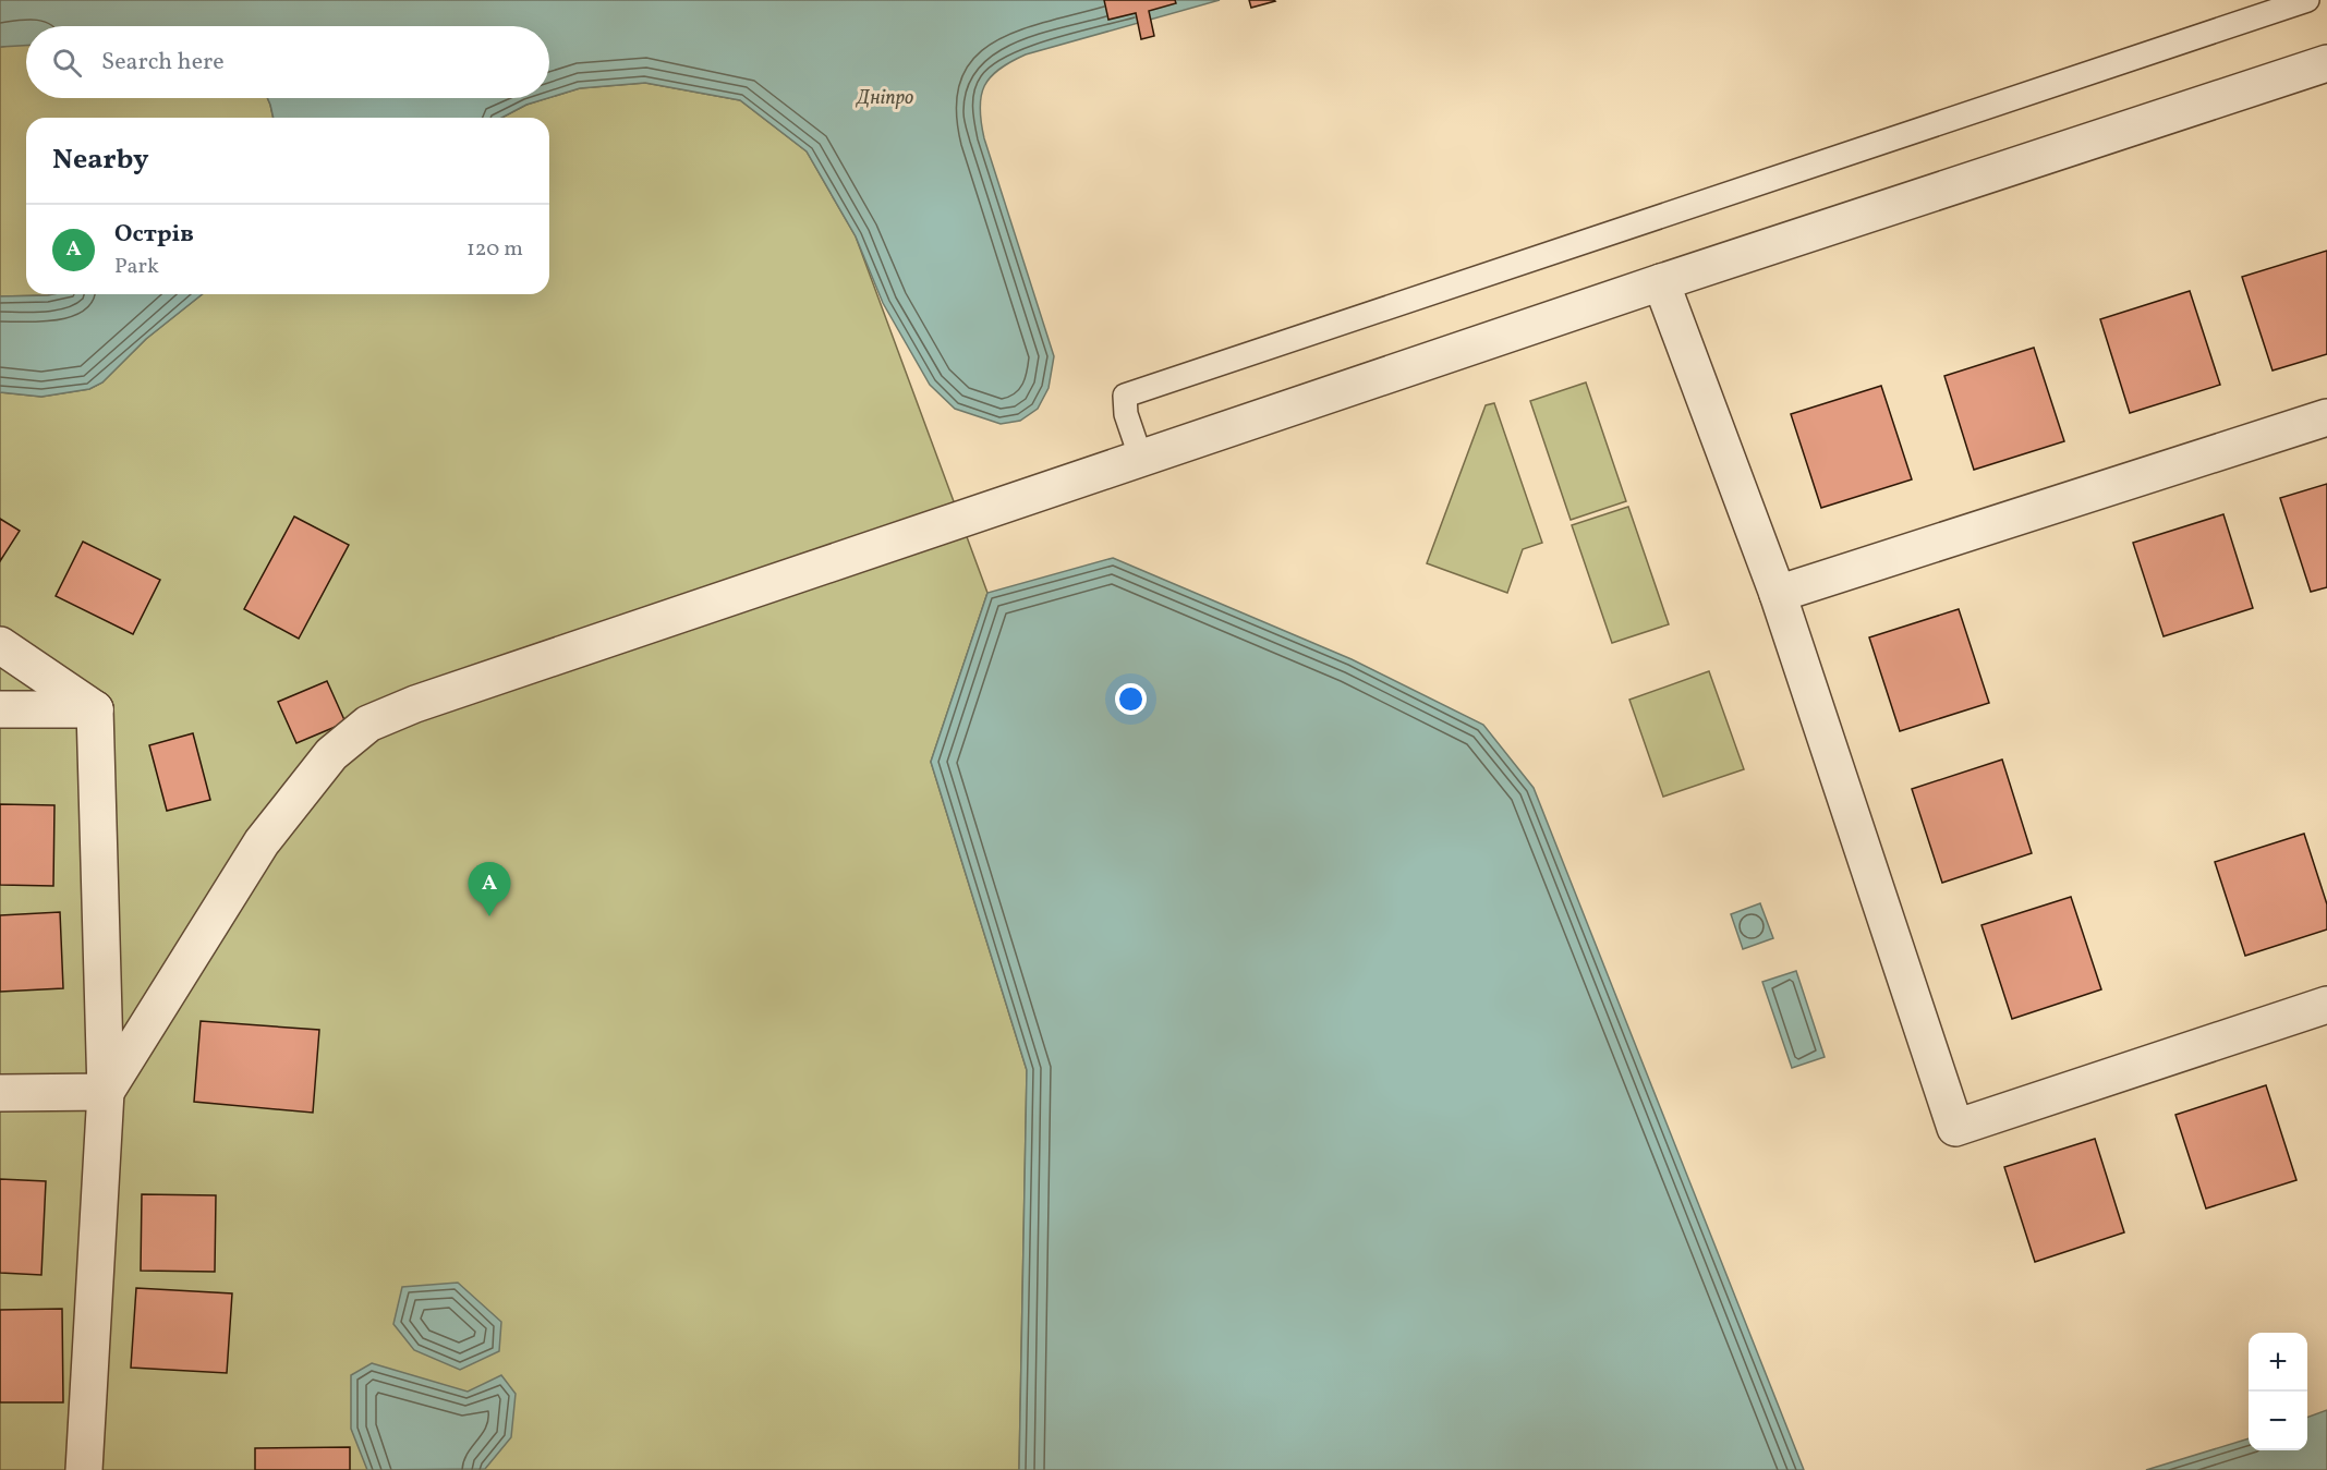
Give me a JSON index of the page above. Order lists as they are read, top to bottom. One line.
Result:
{"water":["Дніпро"],"page":{"search":"Search here","heading":"Nearby","list":[{"mark":"A","name":"Острів","note":"Park","value":"120 m"}],"pins":"A","map_buttons":["+","−"]}}
